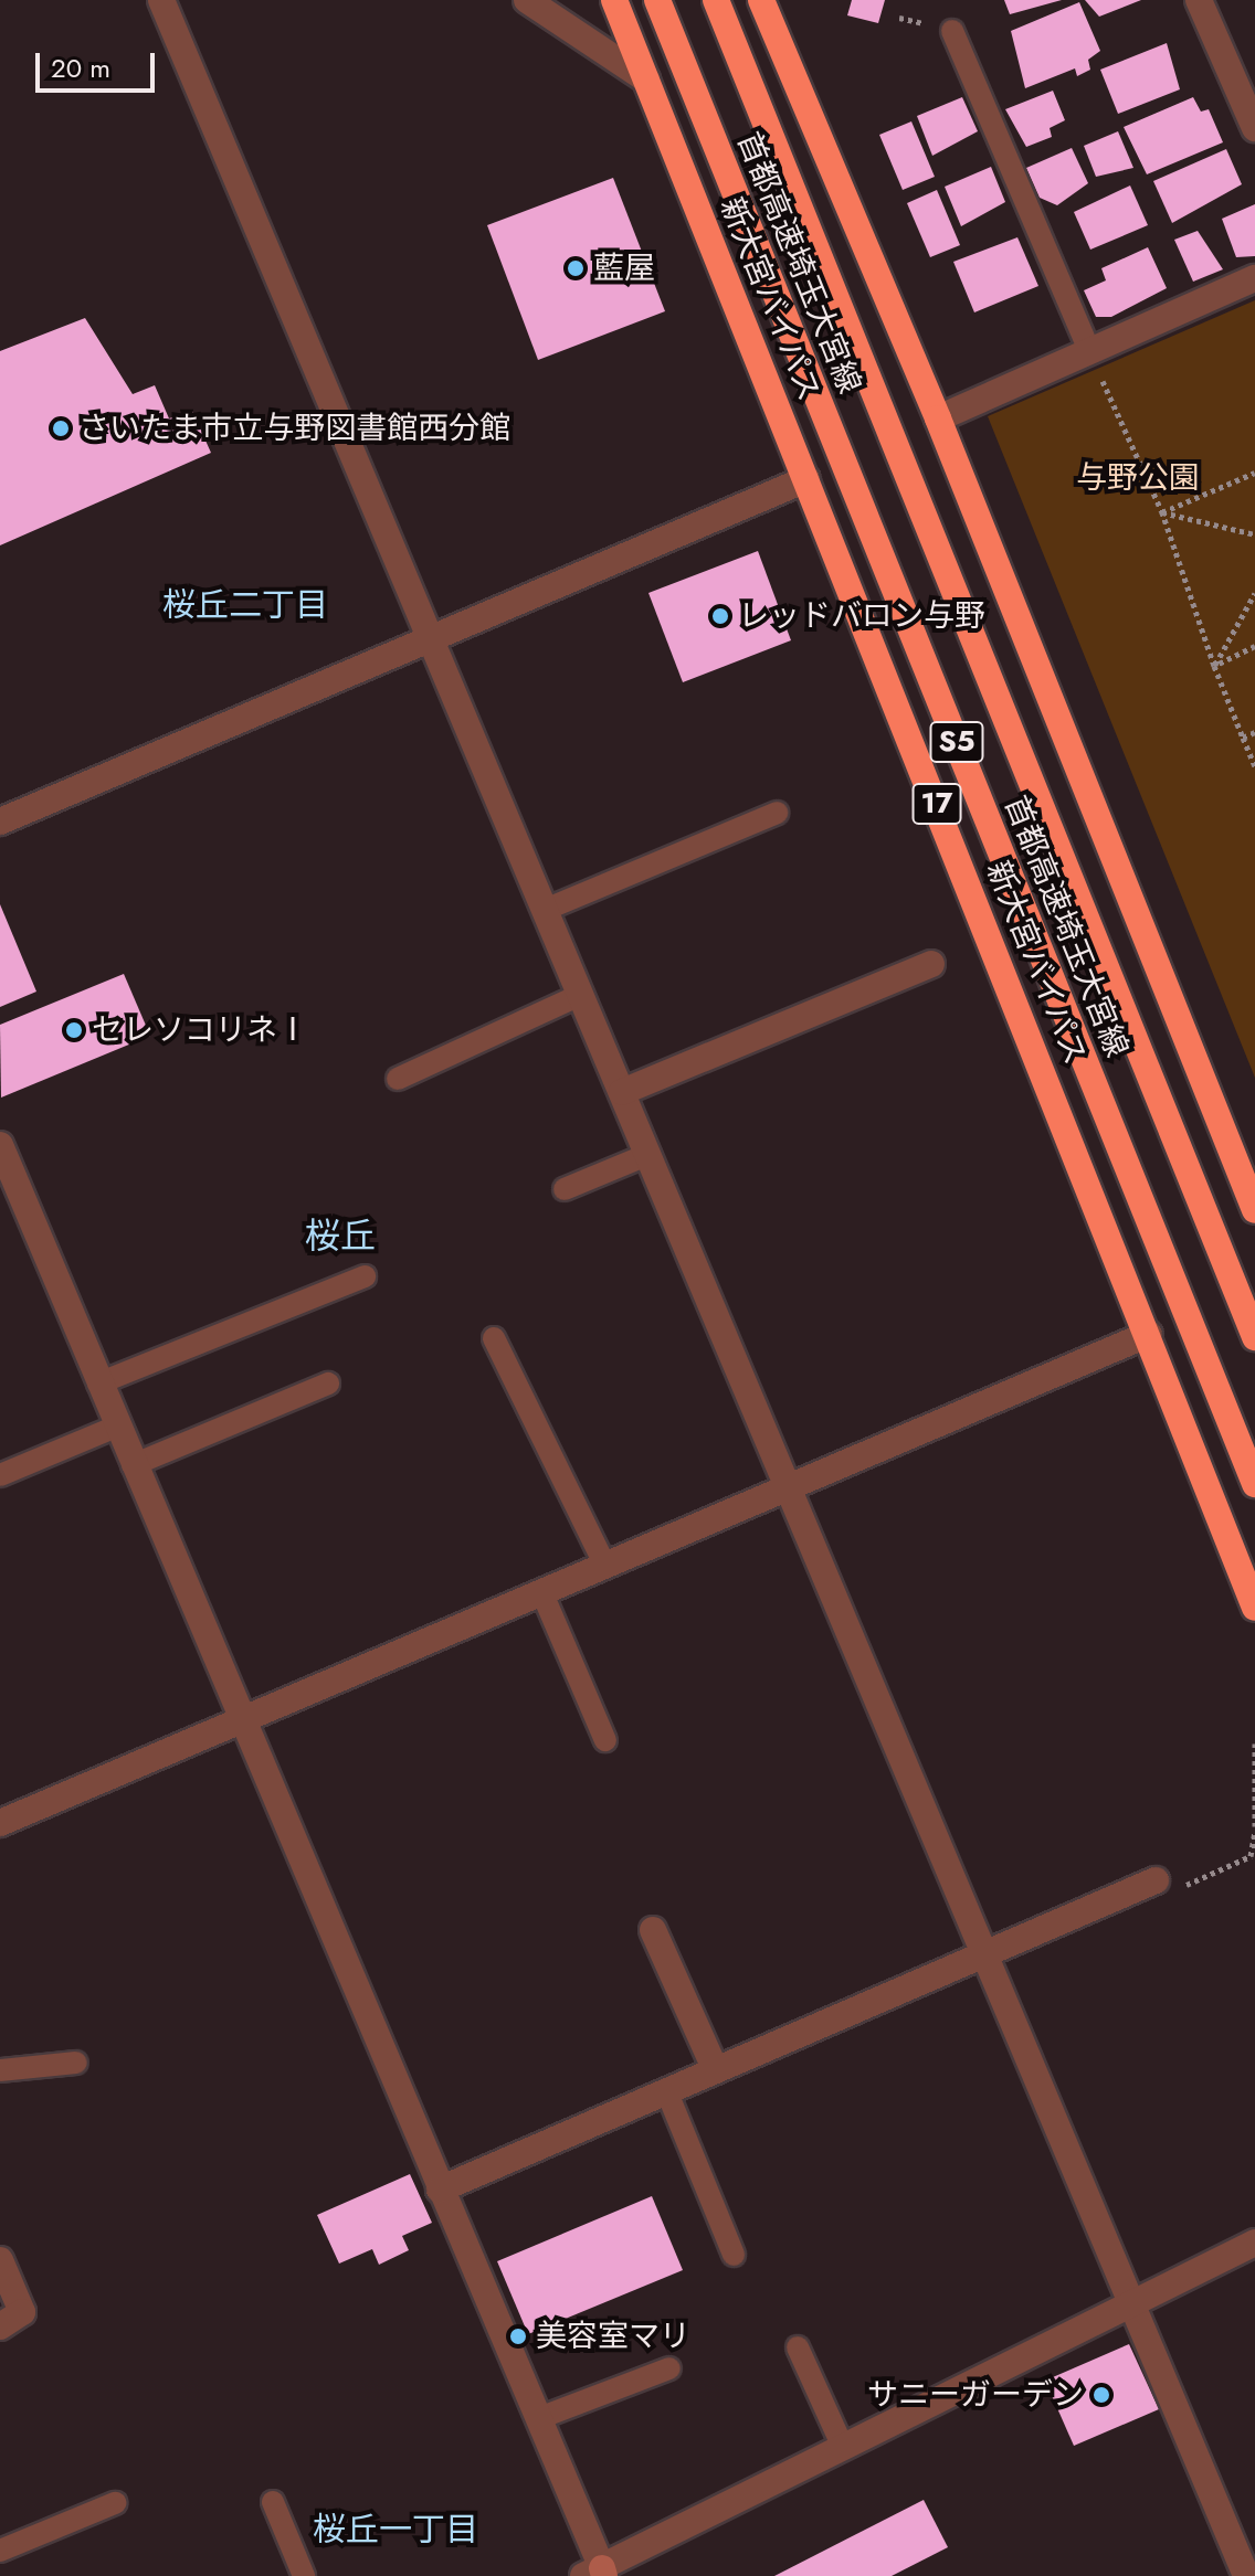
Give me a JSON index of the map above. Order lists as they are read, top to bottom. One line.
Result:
{"streets":{"highway":["首都高速埼玉大宮線","新大宮バイパス","S5","17"]},"districts":["桜丘二丁目","桜丘","桜丘一丁目"],"parks":["与野公園"],"places":["藍屋","さいたま市立与野図書館西分館","レッドバロン与野","セレソコリネⅠ","美容室マリ","サニーガーデン"],"scale_bar":"20 m"}
